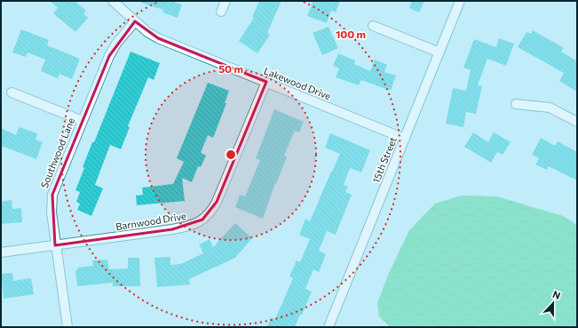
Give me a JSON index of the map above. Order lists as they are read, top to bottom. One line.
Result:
{"streets":{"street":["Lakewood Drive","Southwood Lane","15th Street","Barnwood Drive"]},"crossings":[["Lakewood Drive","Southwood Lane"],["Lakewood Drive","15th Street"],["Lakewood Drive","Barnwood Drive"],["Southwood Lane","Barnwood Drive"]],"north":"top","rings":["100 m","50 m"]}
